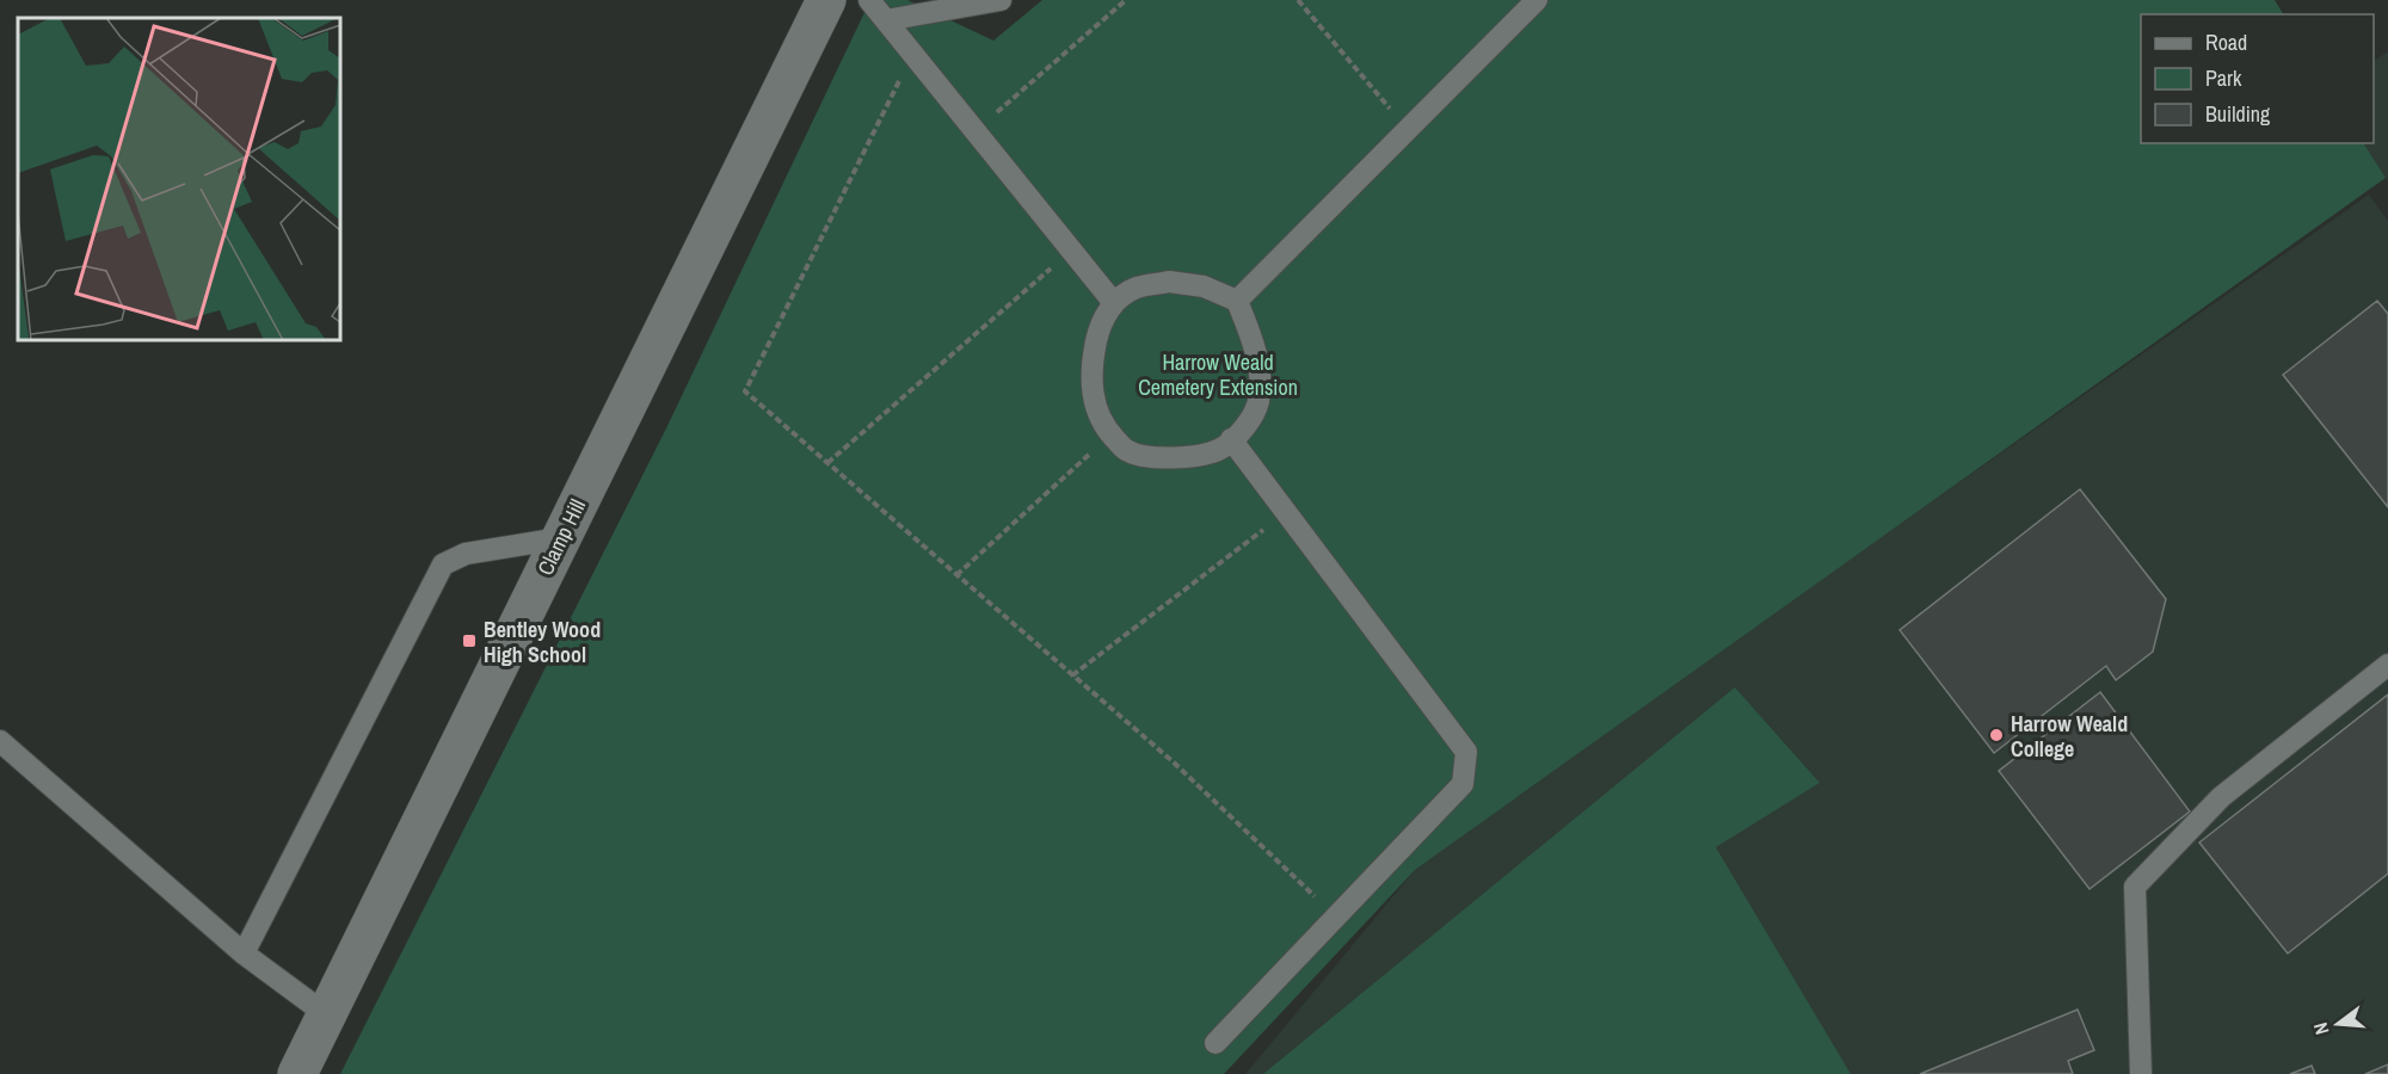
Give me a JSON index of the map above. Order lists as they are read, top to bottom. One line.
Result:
{"streets":{"street":["Clamp Hill"]},"parks":["Harrow Weald Cemetery Extension"],"places":{"transit":["Bentley Wood High School"],"other":["Harrow Weald College"]},"legend":["Road","Park","Building"],"north":"left"}
